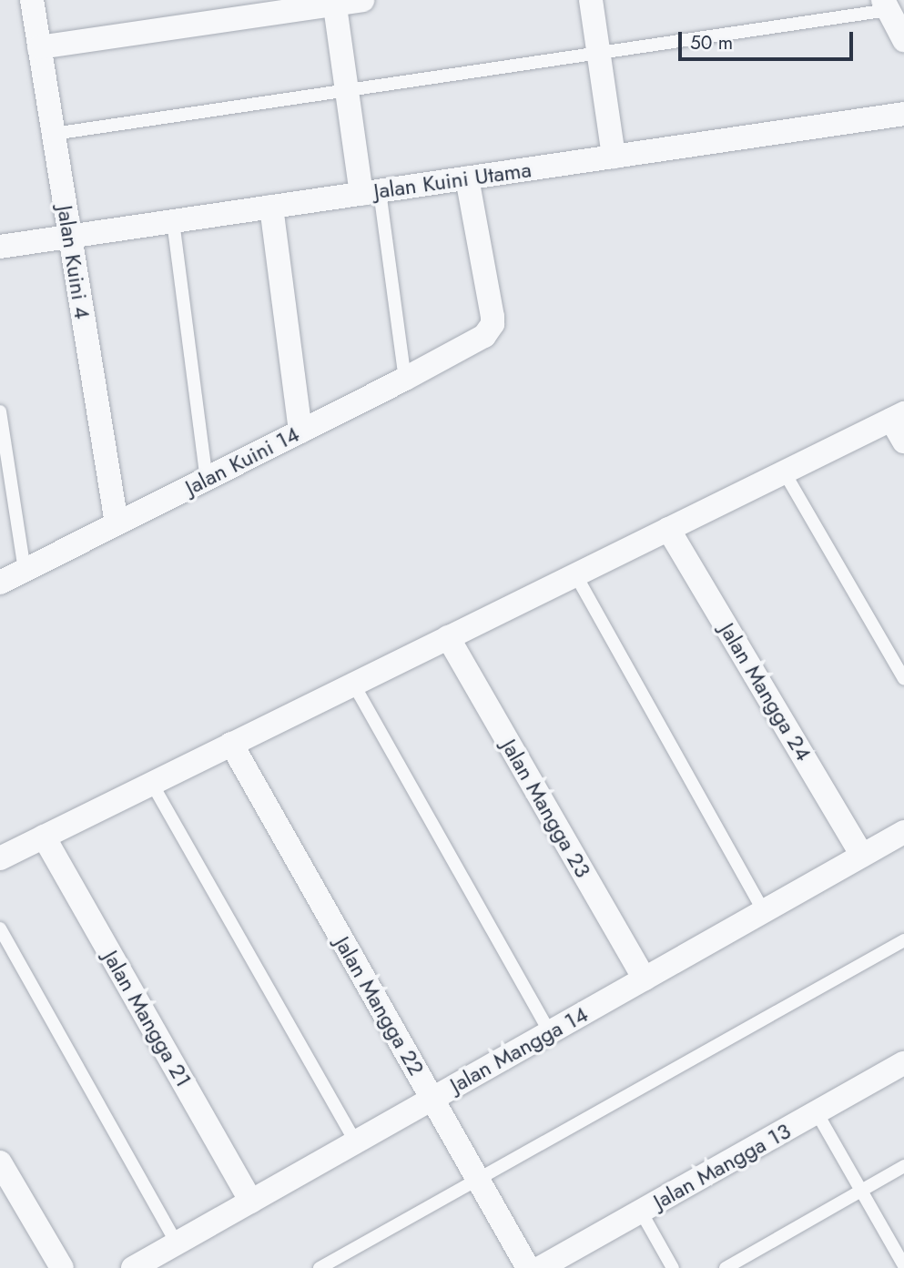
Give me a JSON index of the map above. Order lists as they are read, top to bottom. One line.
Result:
{"streets":{"street":["Jalan Kuini Utama","Jalan Kuini 4","Jalan Kuini 14","Jalan Mangga 24","Jalan Mangga 23","Jalan Mangga 22","Jalan Mangga 21","Jalan Mangga 14","Jalan Mangga 13"]},"crossings":[["Jalan Kuini Utama","Jalan Kuini 4"],["Jalan Kuini Utama","Jalan Kuini 14"],["Jalan Kuini 4","Jalan Kuini 14"],["Jalan Mangga 24","Jalan Mangga 14"],["Jalan Mangga 23","Jalan Mangga 14"],["Jalan Mangga 22","Jalan Mangga 14"],["Jalan Mangga 21","Jalan Mangga 14"]],"scale_bar":"50 m"}
